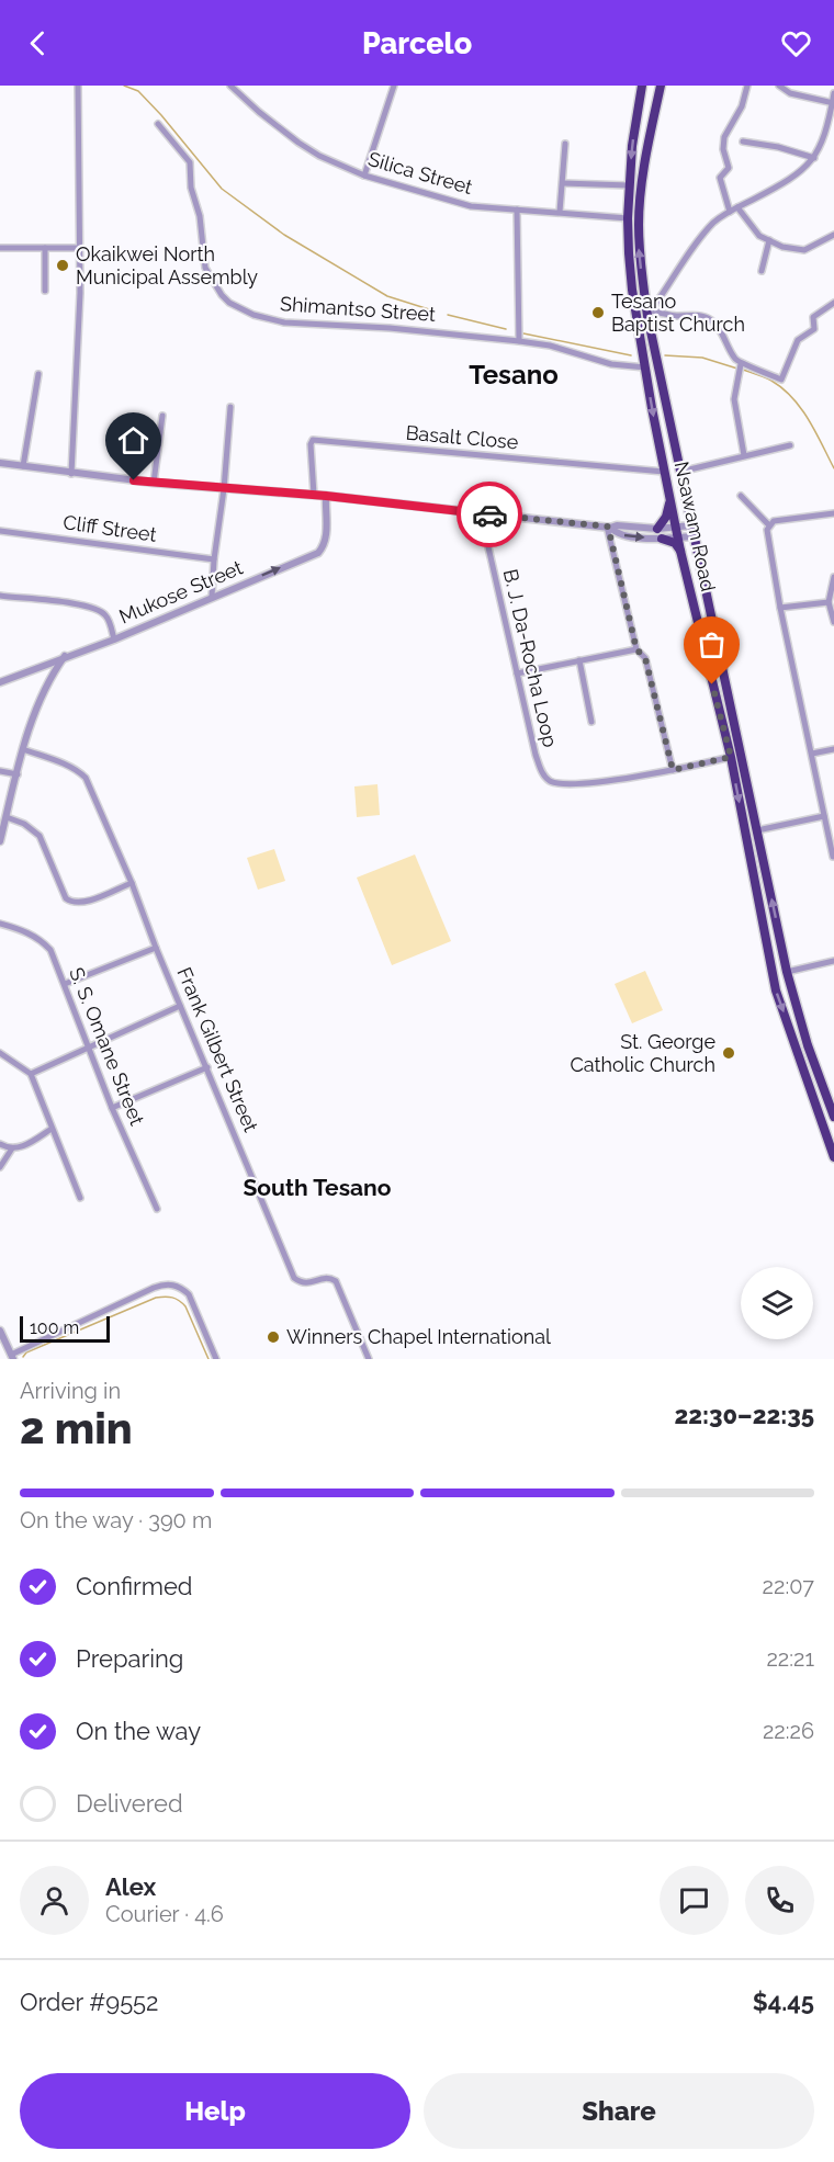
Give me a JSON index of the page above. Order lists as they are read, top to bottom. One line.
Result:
{"streets":{"highway":["Nsawam Road"],"street":["Silica Street","Shimantso Street","Basalt Close","Cliff Street","Mukose Street","B. J. Da-Rocha Loop","S. S. Omane Street","Frank Gilbert Street"]},"crossings":[["Silica Street","Nsawam Road"],["Shimantso Street","Nsawam Road"],["Basalt Close","Nsawam Road"],["Nsawam Road","B. J. Da-Rocha Loop"]],"one_way":["Mukose Street"],"districts":["Tesano","South Tesano"],"places":["Okaikwei North Municipal Assembly","Tesano Baptist Church","St. George Catholic Church","Winners Chapel International"],"scale_bar":"100 m","page":{"header":"Parcelo","scale":"100 m","heading":["2 min","Arriving in","22:30–22:35"],"panel":["Alex","Courier · 4.6","Order #9552","$4.45"],"bar":"On the way · 390 m","list":[["Confirmed","22:07"],["Preparing","22:21"],["On the way","22:26"],"Delivered"],"buttons":["Help","Share"]}}
